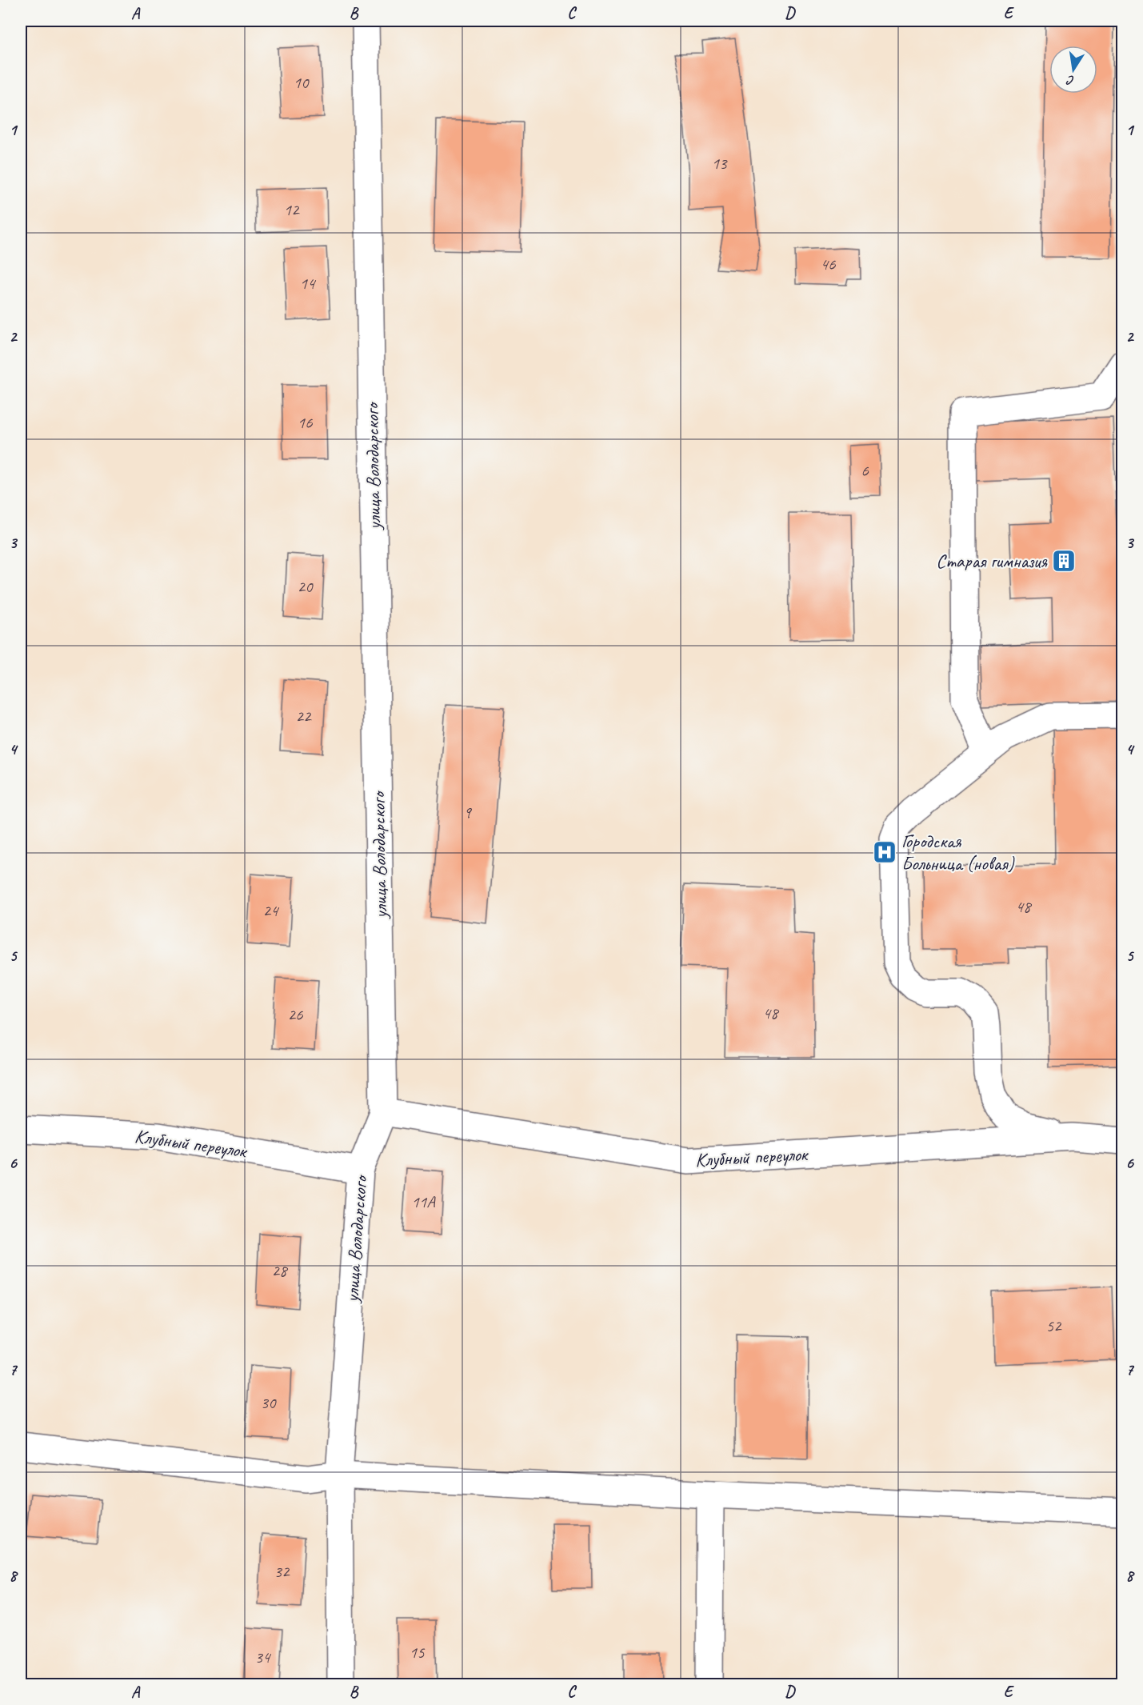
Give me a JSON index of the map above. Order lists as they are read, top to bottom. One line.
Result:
{"streets":{"street":["улица Володарского","Клубный переулок"]},"crossings":[["улица Володарского","Клубный переулок"]],"places":{"building":["Старая гимназия"],"hospital":["Городская Больница (новая)"]},"house_numbers":["10","13","12","46","14","16","6","20","22","9","48","24","48","26","11А","28","52","30","32","15","34"],"north":"bottom","grid":{"columns":["A","B","C","D","E"],"rows":["1","2","3","4","5","6","7","8"]}}
